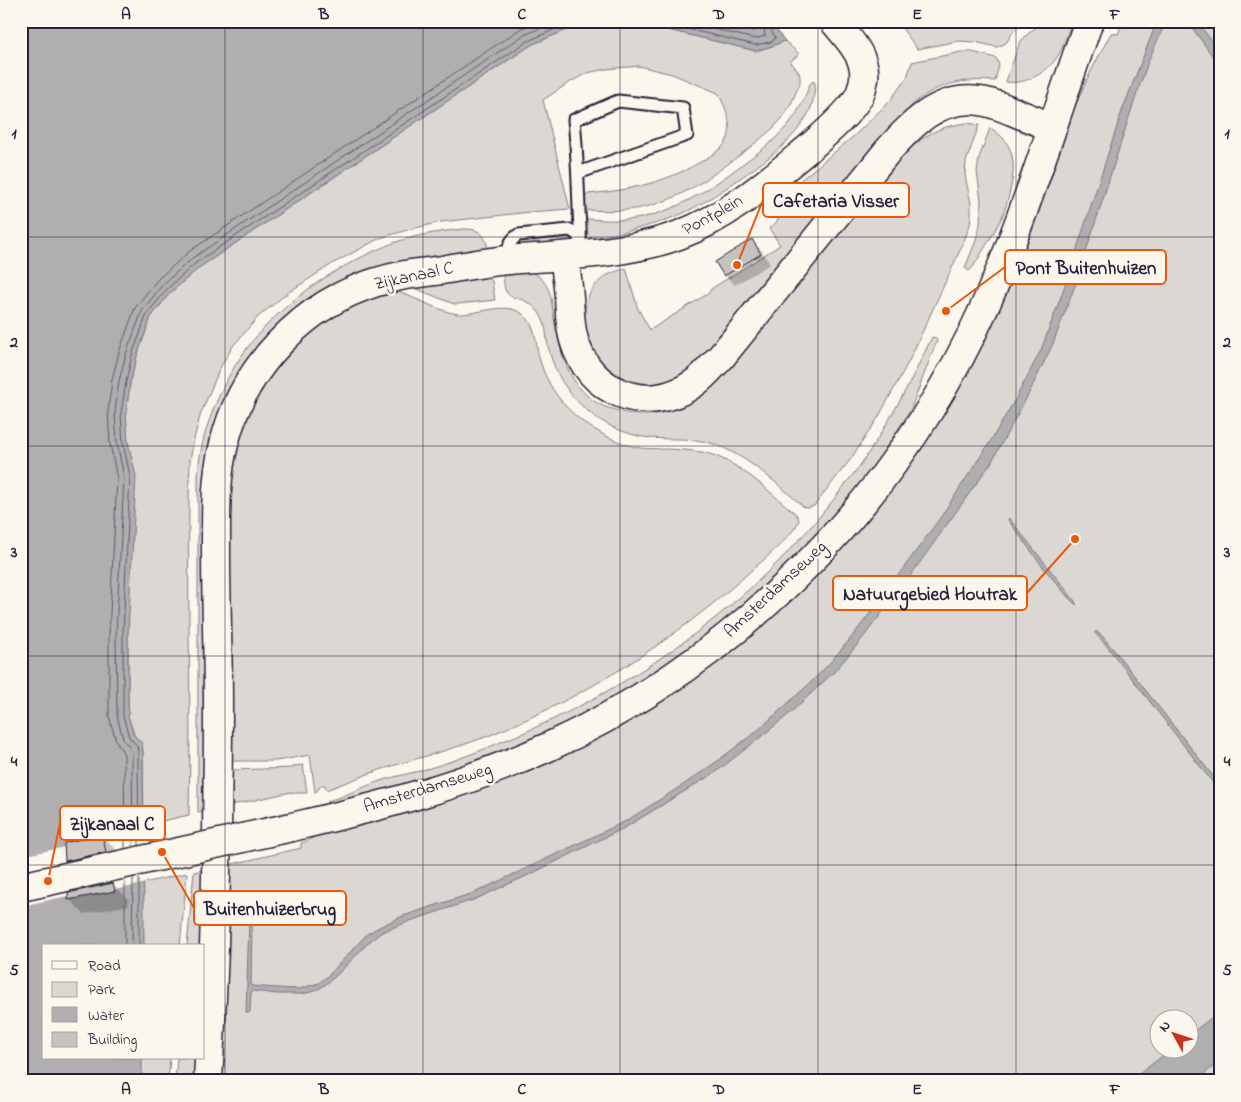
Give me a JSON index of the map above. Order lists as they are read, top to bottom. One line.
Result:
{"streets":{"street":["Pontplein","Zijkanaal C","Amsterdamseweg"]},"crossings":[["Pontplein","Zijkanaal C"]],"places":["Cafetaria Visser","Pont Buitenhuizen","Natuurgebied Houtrak","Buitenhuizerbrug","Zijkanaal C"],"legend":["Road","Park","Water","Building"],"north":"top left","grid":{"columns":["A","B","C","D","E","F"],"rows":["1","2","3","4","5"]}}
